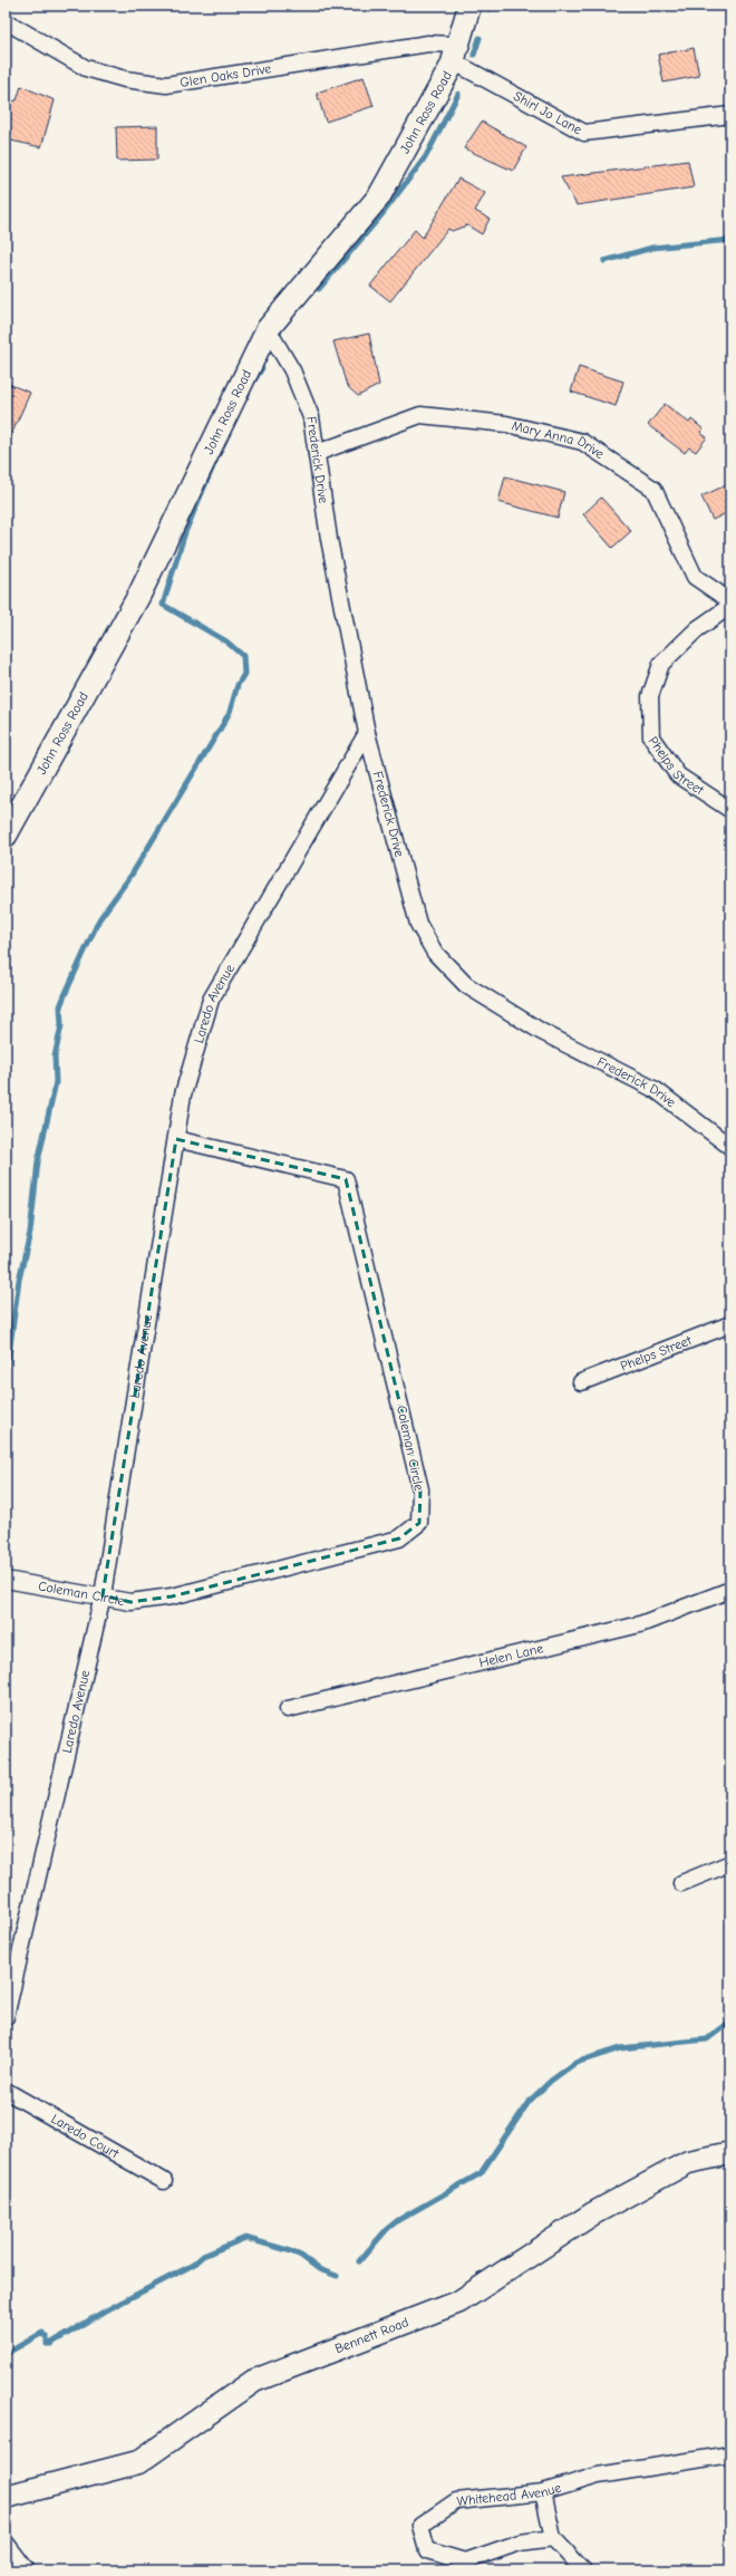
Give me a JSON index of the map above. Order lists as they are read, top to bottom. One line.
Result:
{"streets":{"street":["Glen Oaks Drive","John Ross Road","Shirl Jo Lane","Mary Anna Drive","Frederick Drive","Phelps Street","Laredo Avenue","Coleman Circle","Helen Lane","Laredo Court","Bennett Road","Whitehead Avenue"]},"crossings":[["Glen Oaks Drive","John Ross Road"],["Glen Oaks Drive","Shirl Jo Lane"],["John Ross Road","Shirl Jo Lane"],["John Ross Road","Frederick Drive"],["Mary Anna Drive","Frederick Drive"],["Mary Anna Drive","Phelps Street"],["Frederick Drive","Laredo Avenue"],["Laredo Avenue","Coleman Circle"]]}
